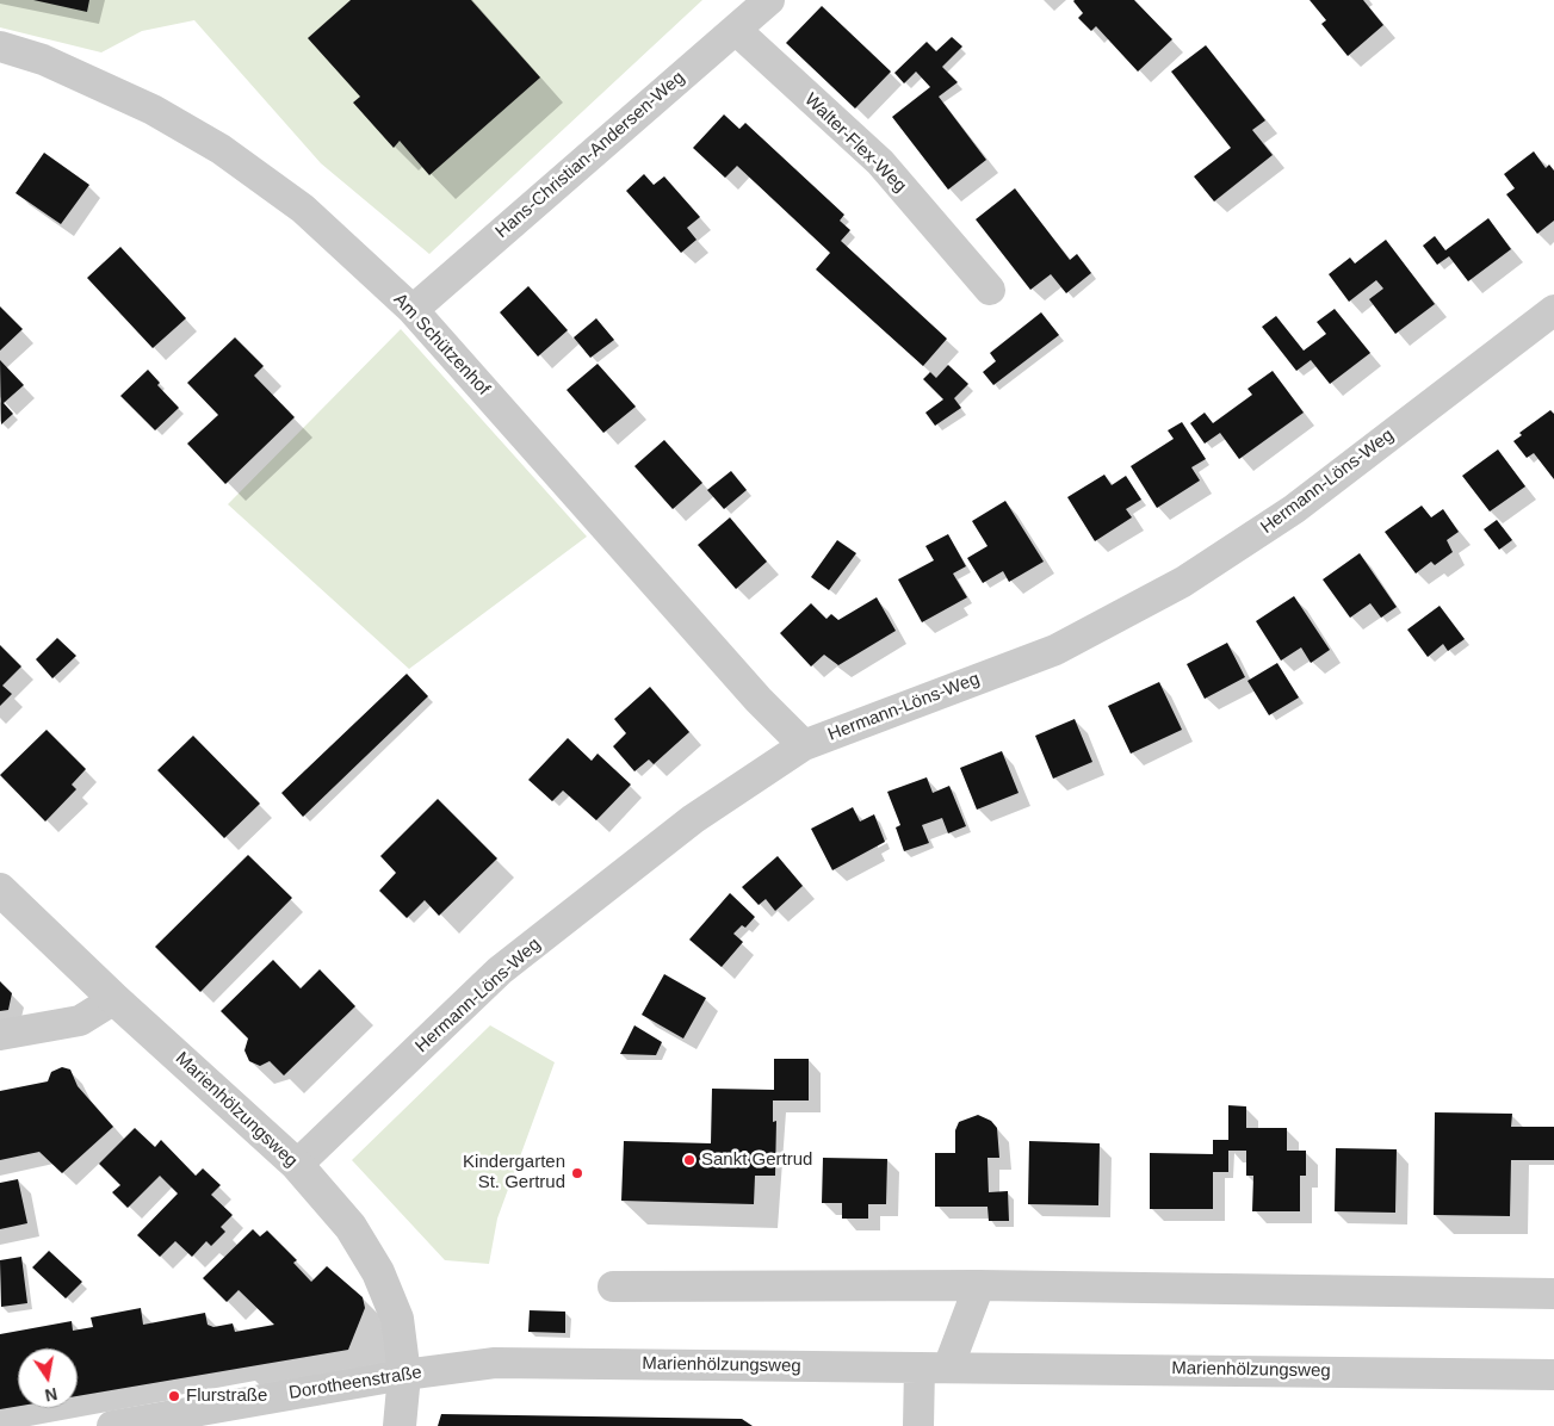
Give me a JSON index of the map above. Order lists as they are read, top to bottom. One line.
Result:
{"streets":{"street":["Walter-Flex-Weg","Hans-Christian-Andersen-Weg","Am Schützenhof","Hermann-Löns-Weg","Marienhölzungsweg","Dorotheenstraße"]},"crossings":[["Walter-Flex-Weg","Hans-Christian-Andersen-Weg"],["Hans-Christian-Andersen-Weg","Am Schützenhof"],["Am Schützenhof","Hermann-Löns-Weg"],["Hermann-Löns-Weg","Marienhölzungsweg"],["Marienhölzungsweg","Dorotheenstraße"]],"places":["Sankt Gertrud","Kindergarten St. Gertrud","Flurstraße"],"north":"bottom"}
